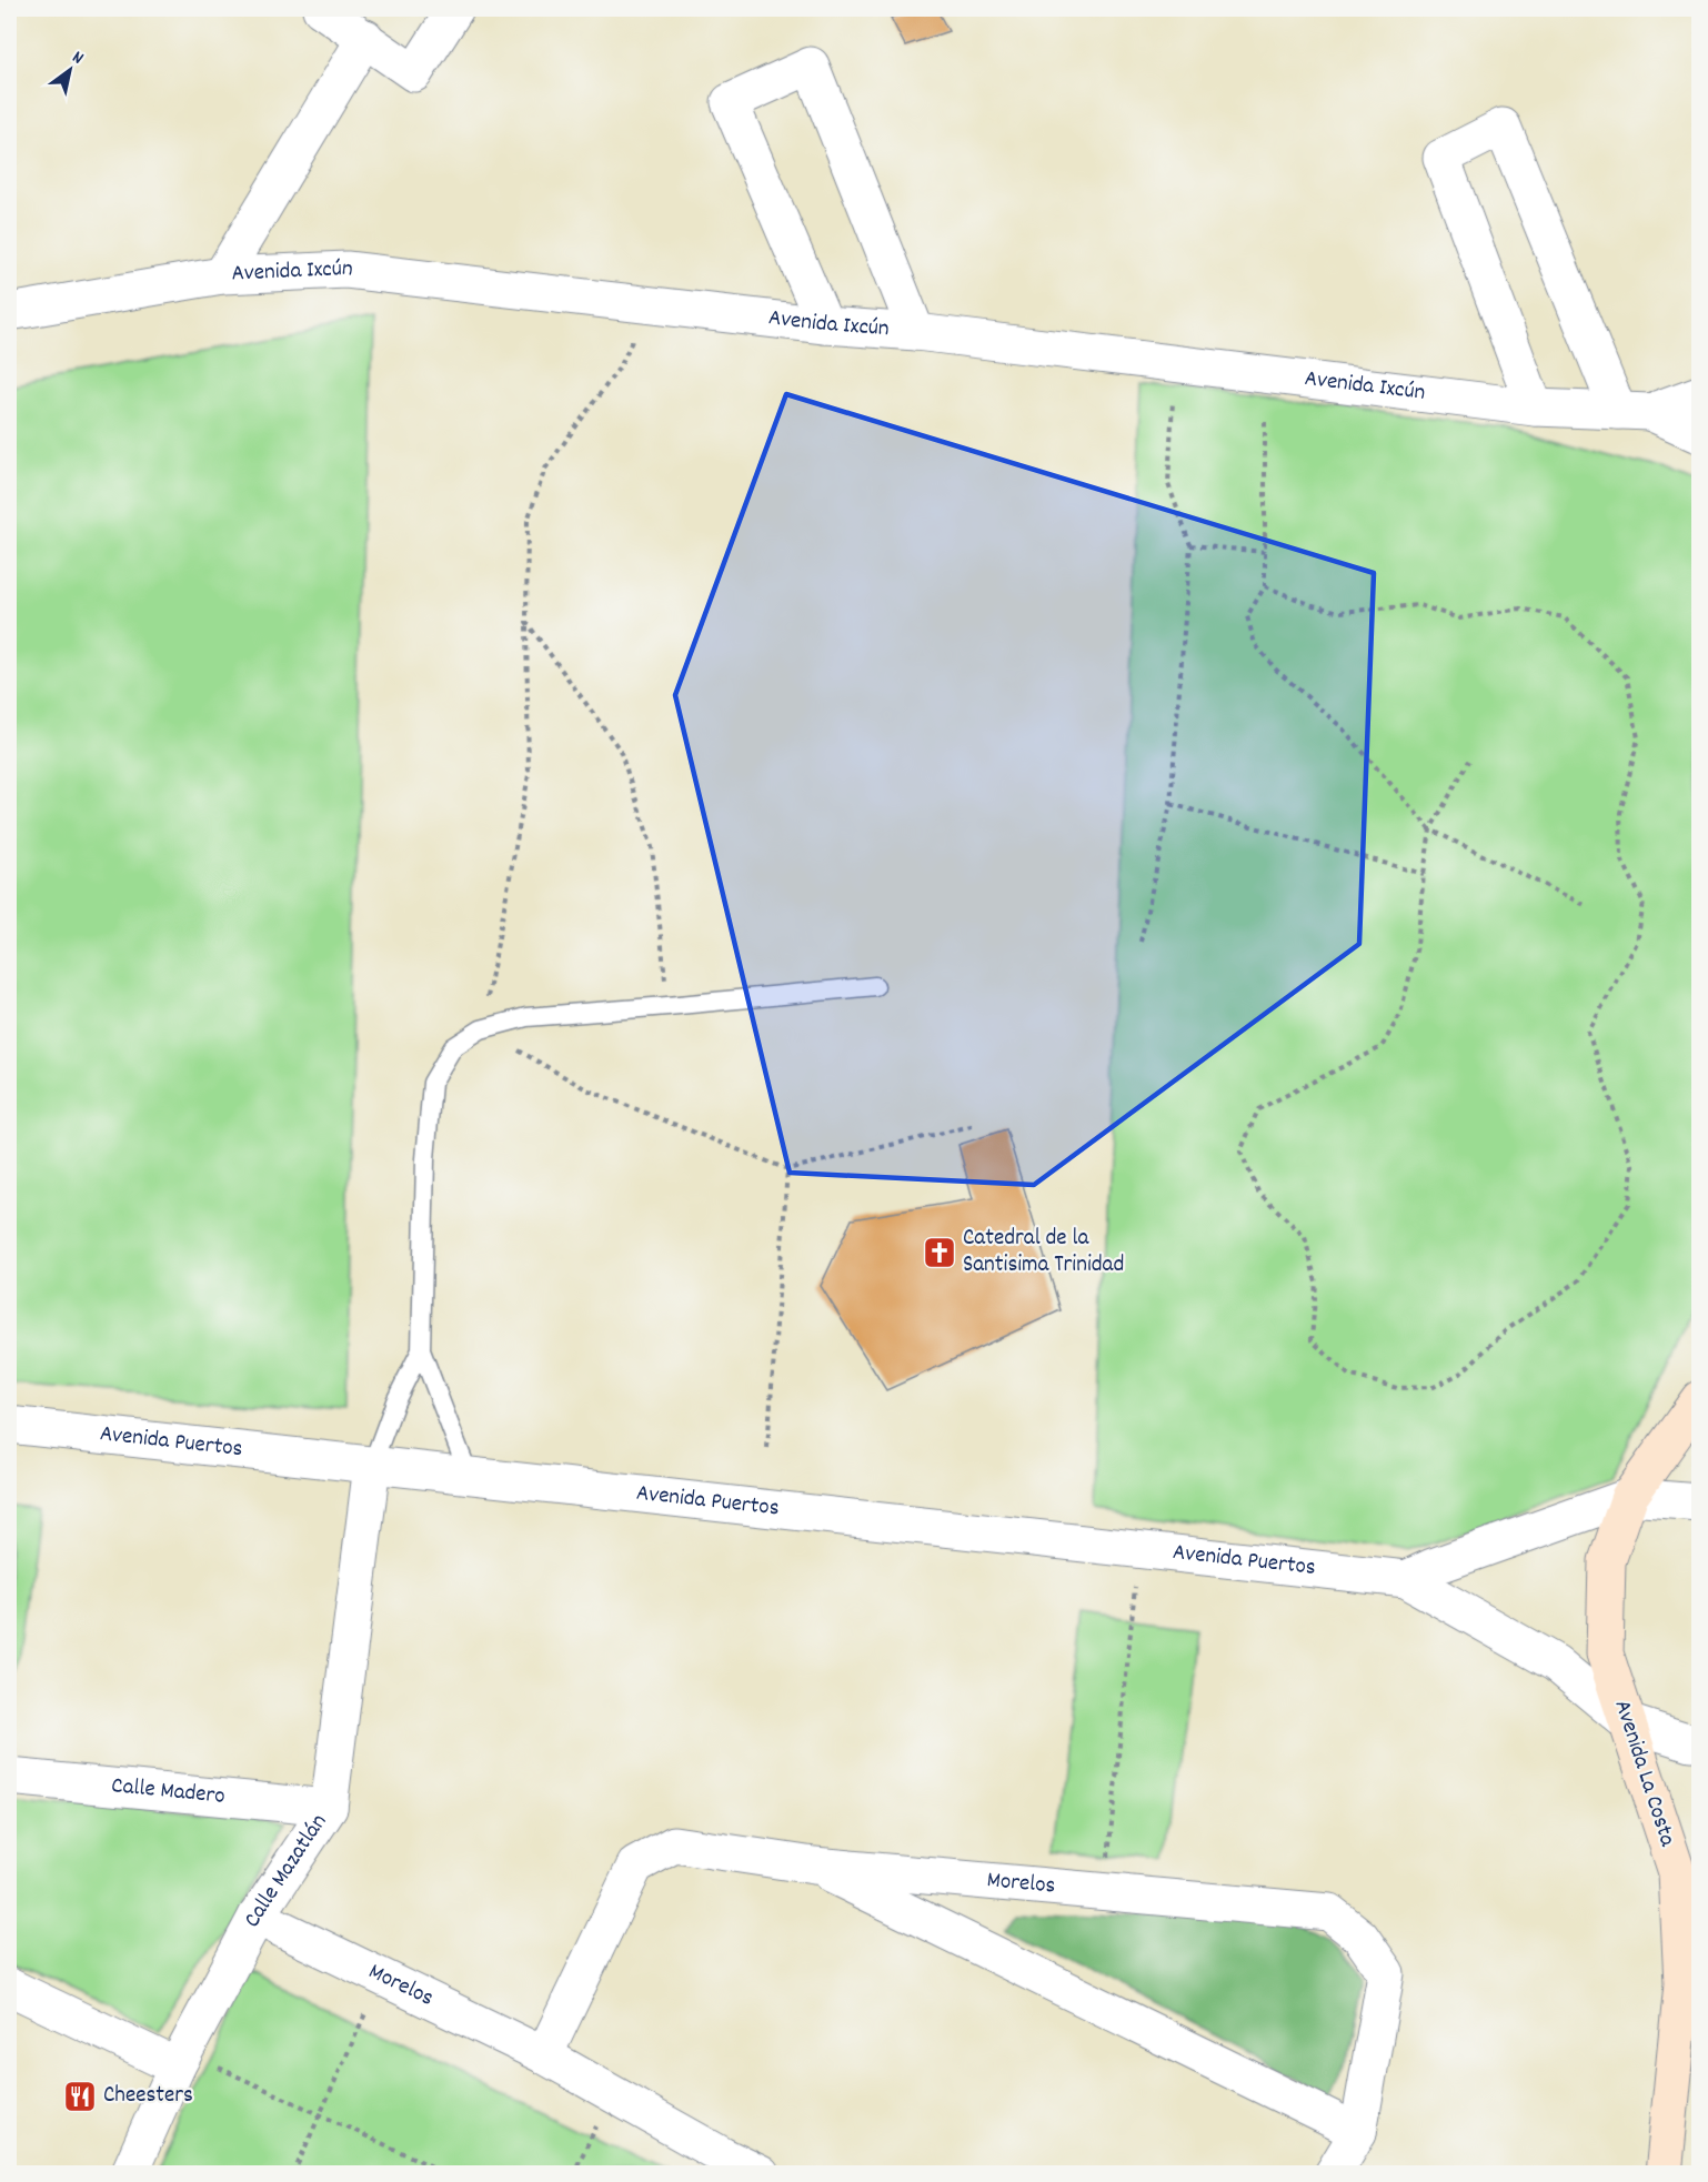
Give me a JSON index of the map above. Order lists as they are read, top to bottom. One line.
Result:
{"streets":{"main road":["Avenida La Costa"],"street":["Avenida Ixcún","Avenida Puertos","Calle Madero","Calle Mazatlán","Morelos"]},"crossings":[["Avenida Puertos","Avenida La Costa"],["Avenida Puertos","Calle Mazatlán"],["Calle Madero","Calle Mazatlán"],["Calle Mazatlán","Morelos"]],"places":{"church":["Catedral de la Santisima Trinidad"],"restaurant":["Cheesters"]},"north":"top right"}
